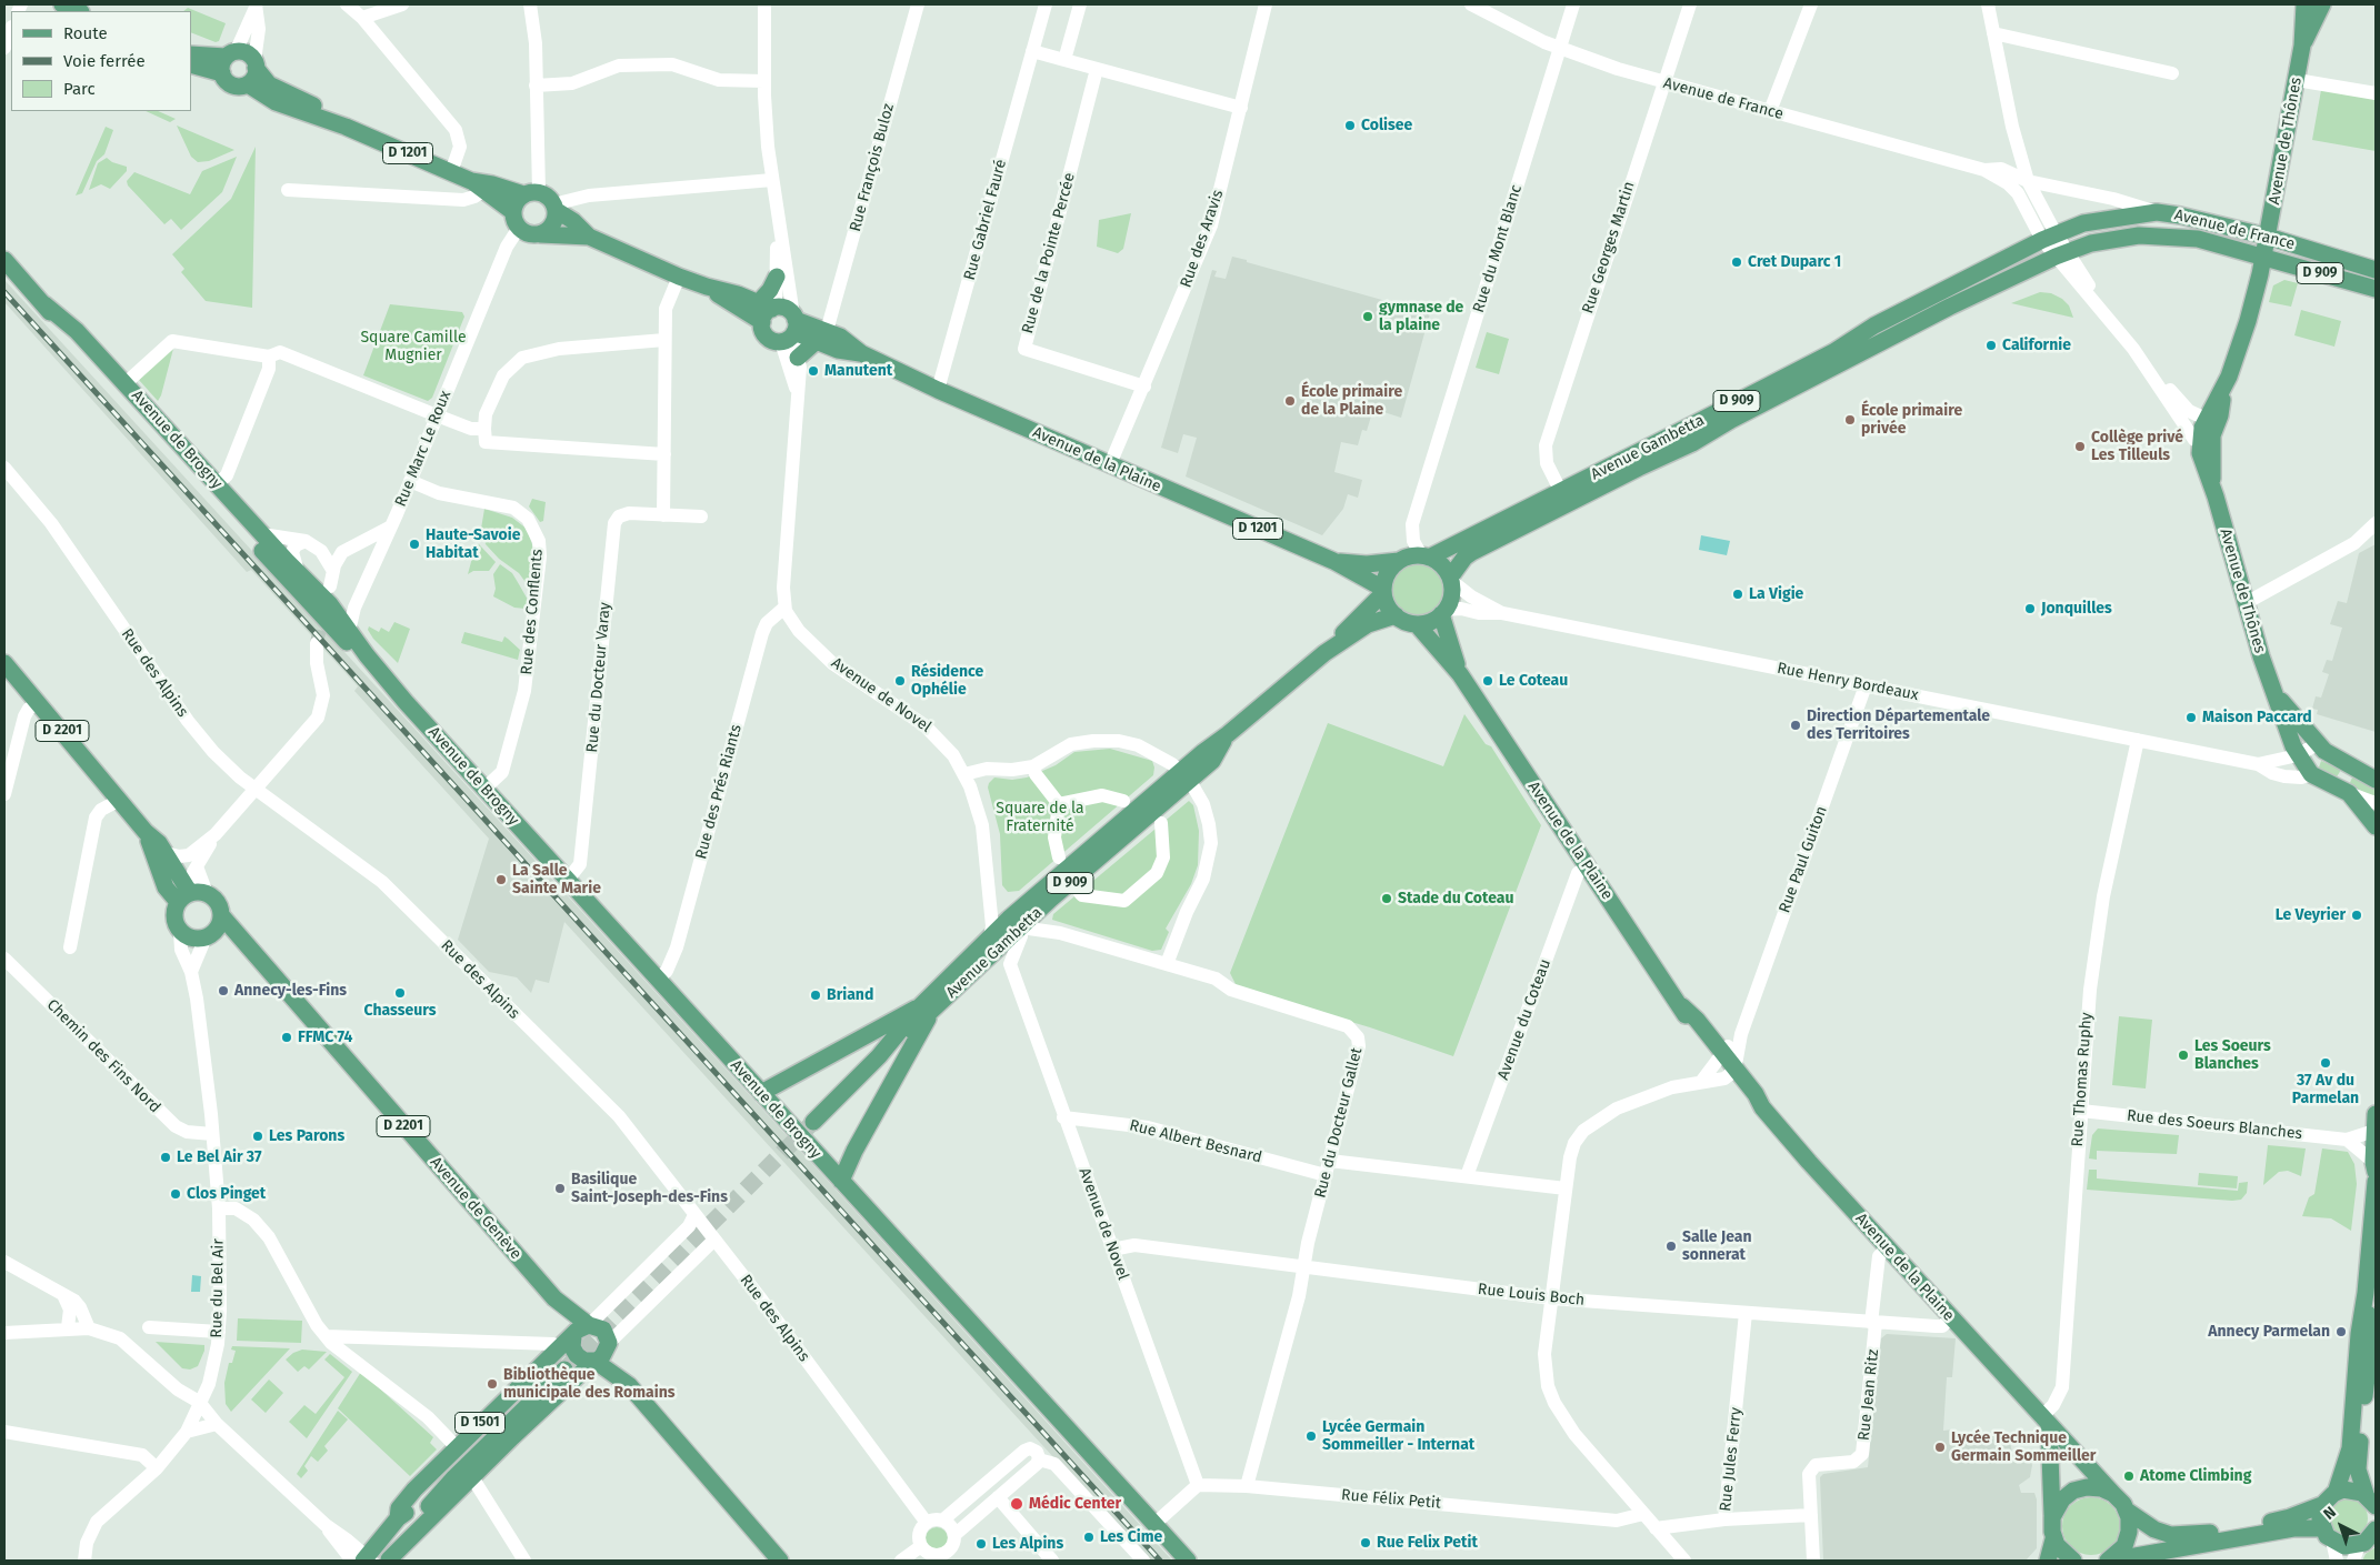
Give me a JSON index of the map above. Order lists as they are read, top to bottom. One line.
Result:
{"streets":{"main road":["Avenue de France","Avenue de Thônes","D 1201","D 909","Avenue de Brogny","Avenue Gambetta","Avenue de la Plaine","D 2201","Avenue de Genève","D 1501"],"street":["Rue François Buloz","Rue Gabriel Fauré","Rue des Aravis","Rue Georges Martin","Rue du Mont Blanc","Rue de la Pointe Percée","Rue Marc Le Roux","Rue des Conflents","Rue des Alpins","Rue du Docteur Varay","Rue Henry Bordeaux","Avenue de Novel","Rue des Prés Riants","Rue Paul Guiton","Avenue du Coteau","Chemin des Fins Nord","Rue Thomas Ruphy","Rue du Docteur Gallet","Rue des Soeurs Blanches","Rue Albert Besnard","Rue du Bel Air","Rue Louis Boch","Rue Jean Ritz","Rue Jules Ferry","Rue Félix Petit"]},"crossings":[["Avenue de France","Avenue de Thônes"],["Avenue de France","Rue Georges Martin"],["Avenue de France","Rue du Mont Blanc"],["Avenue de France","Avenue Gambetta"],["Avenue de Thônes","Rue Henry Bordeaux"],["D 1201","Rue Marc Le Roux"],["Rue François Buloz","Avenue de la Plaine"],["Rue Gabriel Fauré","Avenue de la Plaine"],["Rue des Aravis","Rue de la Pointe Percée"],["Rue des Aravis","Avenue de la Plaine"],["Rue Georges Martin","Avenue Gambetta"],["Rue du Mont Blanc","Avenue Gambetta"],["Rue du Mont Blanc","Avenue de la Plaine"],["Rue du Mont Blanc","Rue Henry Bordeaux"],["Avenue de Brogny","Rue Marc Le Roux"],["Avenue de Brogny","Rue des Conflents"],["Avenue de Brogny","Rue du Docteur Varay"],["Avenue de Brogny","Rue des Prés Riants"],["Avenue Gambetta","Avenue de la Plaine"],["Avenue Gambetta","Rue Henry Bordeaux"],["Avenue Gambetta","Avenue de Novel"],["Avenue Gambetta","Rue du Docteur Gallet"],["Rue Marc Le Roux","Rue des Conflents"],["Avenue de la Plaine","Rue Henry Bordeaux"],["Avenue de la Plaine","Rue Paul Guiton"],["Avenue de la Plaine","Avenue du Coteau"],["Avenue de la Plaine","Rue Thomas Ruphy"],["Avenue de la Plaine","Rue Louis Boch"],["Avenue de la Plaine","Rue Jean Ritz"],["Rue Henry Bordeaux","Rue Paul Guiton"],["Rue Henry Bordeaux","Rue Thomas Ruphy"],["Avenue de Novel","Rue des Prés Riants"],["Avenue de Novel","Rue Albert Besnard"],["Avenue de Novel","Rue Louis Boch"],["Avenue de Novel","Rue Félix Petit"],["D 2201","Avenue de Genève"],["D 2201","Rue du Bel Air"],["Chemin des Fins Nord","Rue du Bel Air"],["Rue Thomas Ruphy","Rue des Soeurs Blanches"],["Rue du Docteur Gallet","Rue Albert Besnard"],["Rue du Docteur Gallet","Rue Louis Boch"],["Rue du Docteur Gallet","Rue Félix Petit"],["Avenue de Genève","Rue du Bel Air"],["Avenue de Genève","D 1501"],["Rue Louis Boch","Rue Jean Ritz"],["Rue Louis Boch","Rue Jules Ferry"],["Rue Jean Ritz","Rue Jules Ferry"]],"parks":["Square Camille Mugnier","Square de la Fraternité"],"places":["Colisee","Cret Duparc 1","gymnase de la plaine","Californie","Manutent","École primaire de la Plaine","École primaire privée","Collège privé Les Tilleuls","Haute-Savoie Habitat","La Vigie","Jonquilles","Résidence Ophélie","Le Coteau","Maison Paccard","Direction Départementale des Territoires","La Salle Sainte Marie","Stade du Coteau","Le Veyrier","Annecy-les-Fins","Chasseurs","Briand","FFMC 74","Les Soeurs Blanches","37 Av du Parmelan","Les Parons","Le Bel Air 37","Basilique Saint-Joseph-des-Fins","Clos Pinget","Salle Jean sonnerat","Annecy Parmelan","Bibliothèque municipale des Romains","Lycée Germain Sommeiller - Internat","Lycée Technique Germain Sommeiller","Atome Climbing","Médic Center","Les Cime","Rue Felix Petit","Les Alpins"],"legend":["Route","Voie ferrée","Parc"],"north":"top left"}
